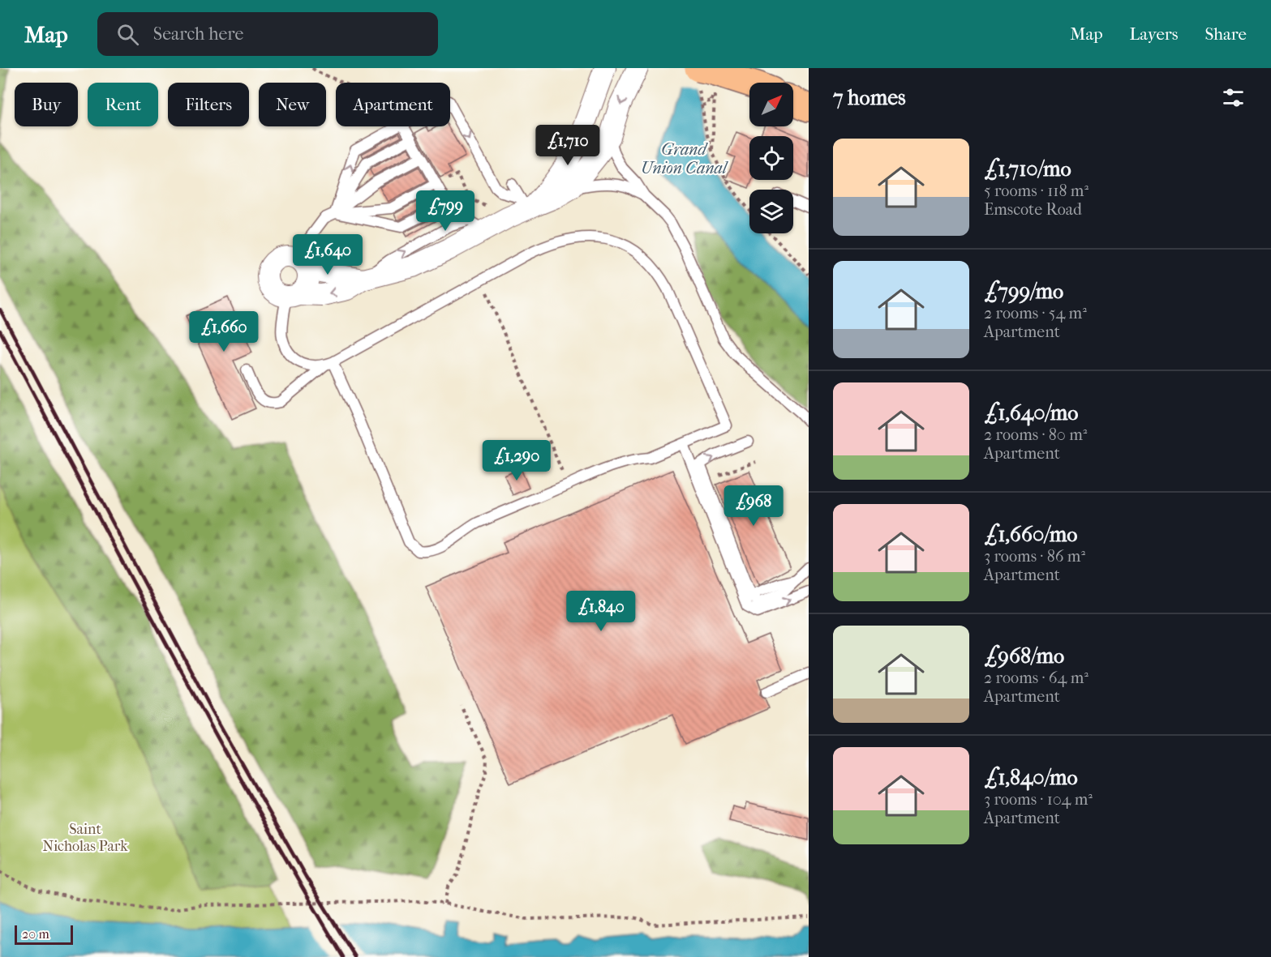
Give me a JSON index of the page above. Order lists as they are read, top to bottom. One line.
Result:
{"water":["Grand Union Canal"],"parks":["Saint Nicholas Park"],"scale_bar":"20 m","north":"top right","page":{"header":"Map","search":"Search here","nav":["Map","Layers","Share"],"heading":"7 homes","chip":["Buy","Rent","Filters","New","Apartment"],"price":["£1,710","£799","£1,640","£1,660","£1,290","£968","£1,840"],"list":[{"name":"£1,710/mo","note":"5 rooms · 118 m² · Emscote Road"},{"name":"£799/mo","note":"2 rooms · 54 m² · Apartment"},{"name":"£1,640/mo","note":"2 rooms · 80 m² · Apartment"},{"name":"£1,660/mo","note":"3 rooms · 86 m² · Apartment"},{"name":"£968/mo","note":"2 rooms · 64 m² · Apartment"},{"name":"£1,840/mo","note":"3 rooms · 104 m² · Apartment"}],"scale":"20 m"}}
